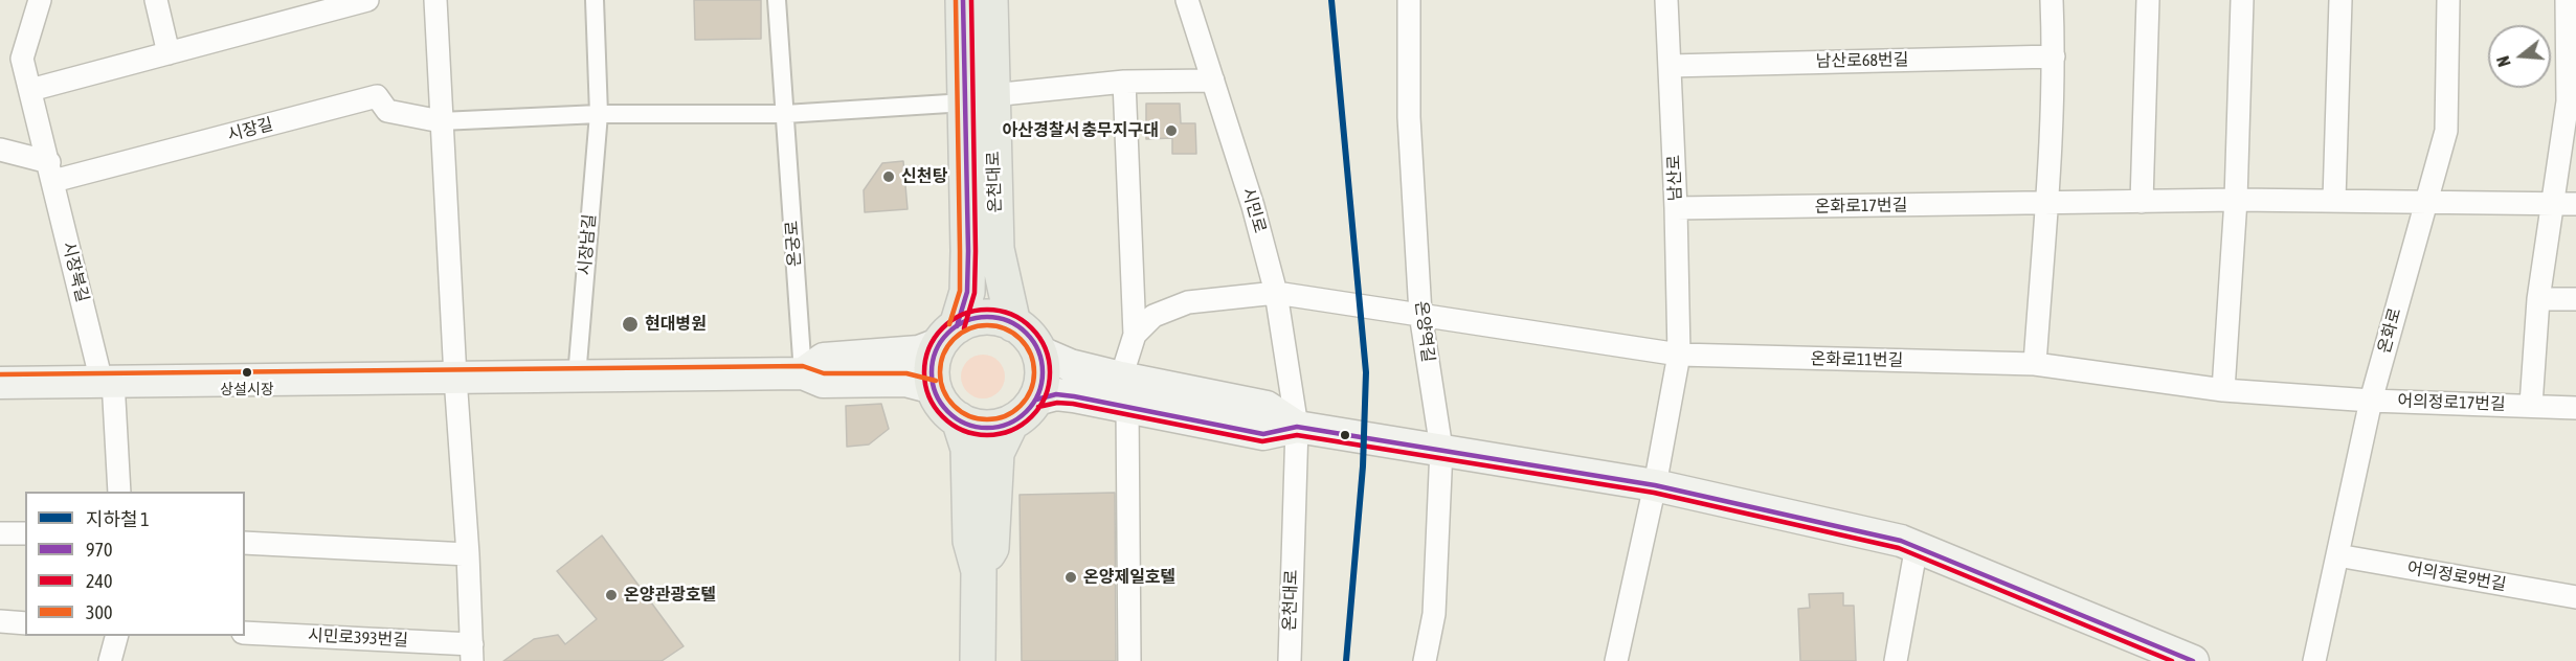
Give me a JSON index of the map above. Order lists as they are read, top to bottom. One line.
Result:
{"streets":{"main road":["온천대로"],"street":["남산로68번길","시장길","남산로","온화로17번길","시민로","온궁로","시장남길","시장북길","온화로","온양역길","온화로11번길","어의정로17번길","어의정로9번길","시민로393번길"]},"crossings":[["남산로68번길","남산로"],["시장길","시장북길"],["남산로","온화로17번길"],["남산로","온화로11번길"],["온천대로","시민로"],["온화로17번길","온화로"],["온화로17번길","어의정로17번길"],["온화로","온화로11번길"],["온화로","어의정로17번길"],["온화로","어의정로9번길"],["온화로11번길","어의정로17번길"]],"places":["아산경찰서 충무지구대","신천탕","현대병원","상설시장","온양제일호텔","온양관광호텔"],"lines":["metro line 1","transit line 970","transit line 240","transit line 300"],"legend":["지하철 1","970","240","300"],"north":"left"}
